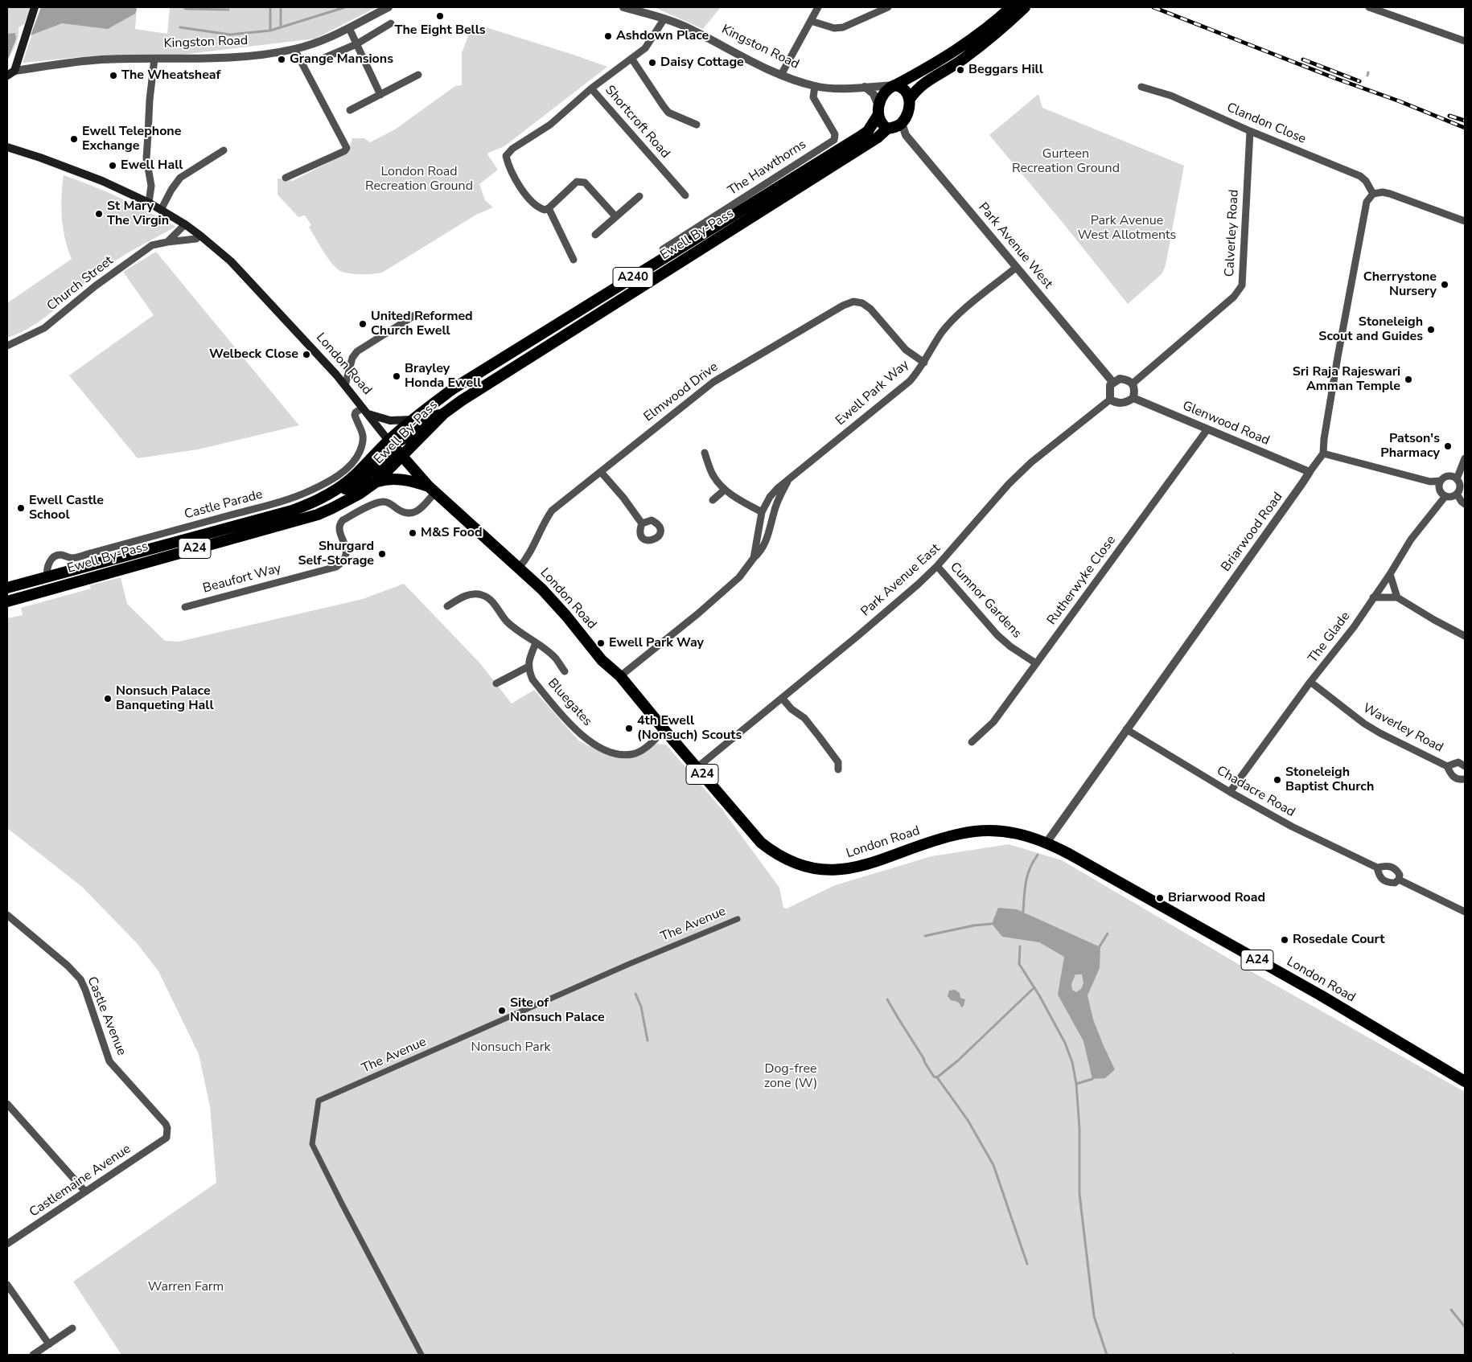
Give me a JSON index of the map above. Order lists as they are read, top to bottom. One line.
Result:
{"streets":{"highway":["Kingston Road","Ewell By-Pass","A240","London Road","A24"],"street":["Shortcroft Road","Clandon Close","The Hawthorns","Calverley Road","Park Avenue West","Church Street","Elmwood Drive","Ewell Park Way","Glenwood Road","Castle Parade","Briarwood Road","Beaufort Way","Park Avenue East","Rutherwyke Close","Cumnor Gardens","The Glade","Bluegates","Waverley Road","Chadacre Road","The Avenue","Castle Avenue","Castlemaine Avenue"]},"crossings":[["Kingston Road","Shortcroft Road"],["Kingston Road","The Hawthorns"],["Kingston Road","Ewell By-Pass"],["Kingston Road","Park Avenue West"],["Clandon Close","Calverley Road"],["Calverley Road","Park Avenue West"],["Calverley Road","Glenwood Road"],["Calverley Road","Park Avenue East"],["Ewell By-Pass","Park Avenue West"],["Ewell By-Pass","London Road"],["Ewell By-Pass","Castle Parade"],["Park Avenue West","Ewell Park Way"],["Park Avenue West","Glenwood Road"],["Park Avenue West","Park Avenue East"],["Church Street","London Road"],["London Road","Elmwood Drive"],["London Road","Ewell Park Way"],["London Road","Castle Parade"],["London Road","Briarwood Road"],["London Road","Beaufort Way"],["London Road","Park Avenue East"],["London Road","Bluegates"],["Elmwood Drive","Ewell Park Way"],["Glenwood Road","Briarwood Road"],["Glenwood Road","Park Avenue East"],["Glenwood Road","Rutherwyke Close"],["Briarwood Road","Chadacre Road"],["Park Avenue East","Cumnor Gardens"],["Rutherwyke Close","Cumnor Gardens"],["The Glade","Waverley Road"],["The Glade","Chadacre Road"],["Castle Avenue","Castlemaine Avenue"]],"parks":["Gurteen Recreation Ground","London Road Recreation Ground","Park Avenue West Allotments","Nonsuch Park","Dog-free zone (W)","Warren Farm"],"places":["The Eight Bells","Ashdown Place","Grange Mansions","Daisy Cottage","Beggars Hill","The Wheatsheaf","Ewell Telephone Exchange","Ewell Hall","St Mary The Virgin","Cherrystone Nursery","United Reformed Church Ewell","Stoneleigh Scout and Guides","Welbeck Close","Brayley Honda Ewell","Sri Raja Rajeswari Amman Temple","Patson's Pharmacy","Ewell Castle School","M&S Food","Shurgard Self-Storage","Ewell Park Way","Nonsuch Palace Banqueting Hall","4th Ewell (Nonsuch) Scouts","Stoneleigh Baptist Church","Briarwood Road","Rosedale Court","Site of Nonsuch Palace"]}
